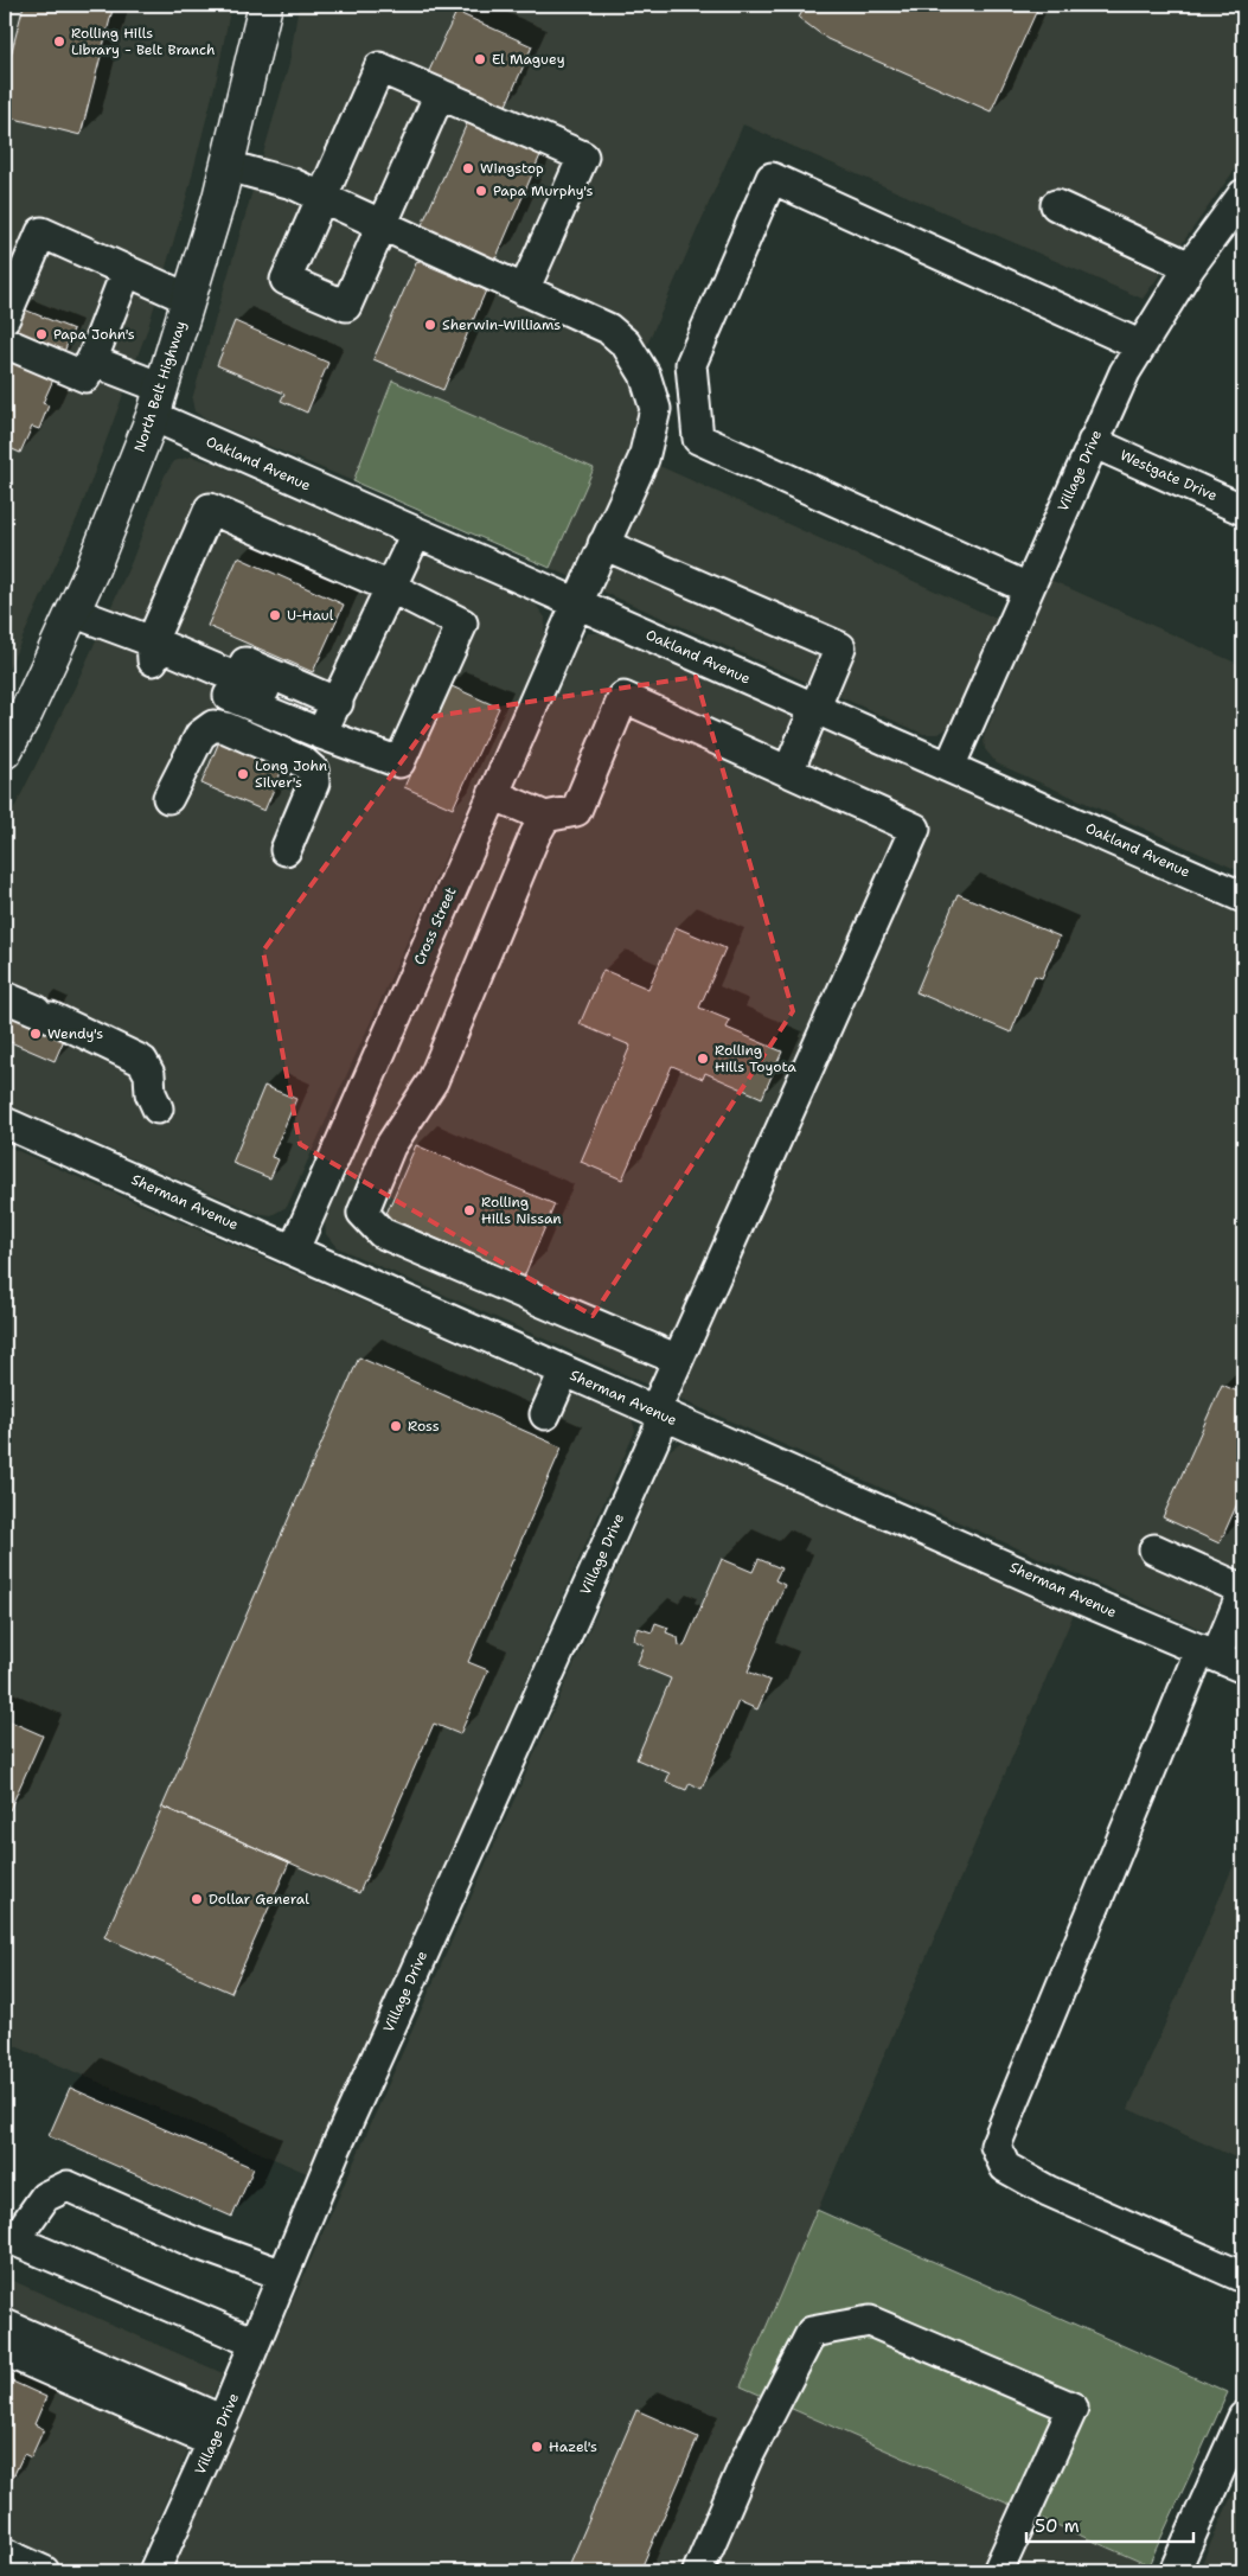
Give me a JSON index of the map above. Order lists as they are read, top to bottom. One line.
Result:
{"streets":{"main road":["North Belt Highway"],"street":["Oakland Avenue","Village Drive","Westgate Drive","Cross Street","Sherman Avenue"]},"crossings":[["North Belt Highway","Oakland Avenue"],["North Belt Highway","Cross Street"],["Oakland Avenue","Village Drive"],["Oakland Avenue","Cross Street"],["Village Drive","Westgate Drive"],["Village Drive","Sherman Avenue"],["Cross Street","Sherman Avenue"]],"places":["Rolling Hills Library - Belt Branch","El Maguey","Wingstop","Papa Murphy's","Sherwin-Williams","Papa John's","U-Haul","Long John Silver's","Wendy's","Rolling Hills Toyota","Rolling Hills Nissan","Ross","Dollar General","Hazel's"],"scale_bar":"50 m"}
